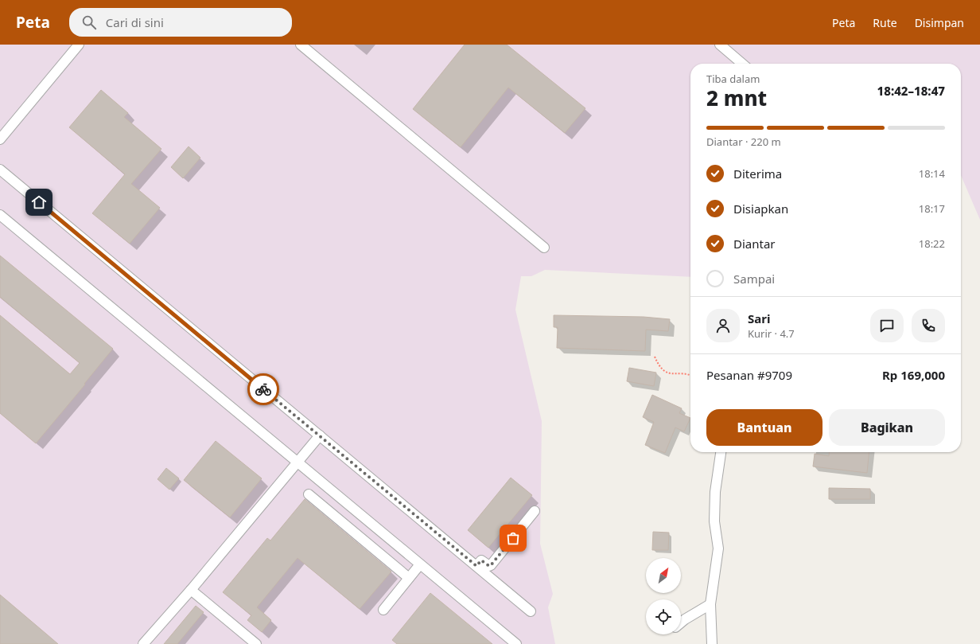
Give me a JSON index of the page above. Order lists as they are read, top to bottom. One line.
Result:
{"north":"top right","page":{"header":"Peta","search":"Cari di sini","nav":["Peta","Rute","Disimpan"],"heading":["2 mnt","Tiba dalam","18:42–18:47"],"panel":["Sari","Kurir · 4.7","Pesanan #9709","Rp 169,000"],"bar":"Diantar · 220 m","list":[["Diterima","18:14"],["Disiapkan","18:17"],["Diantar","18:22"],"Sampai"],"buttons":["Bantuan","Bagikan"]}}
